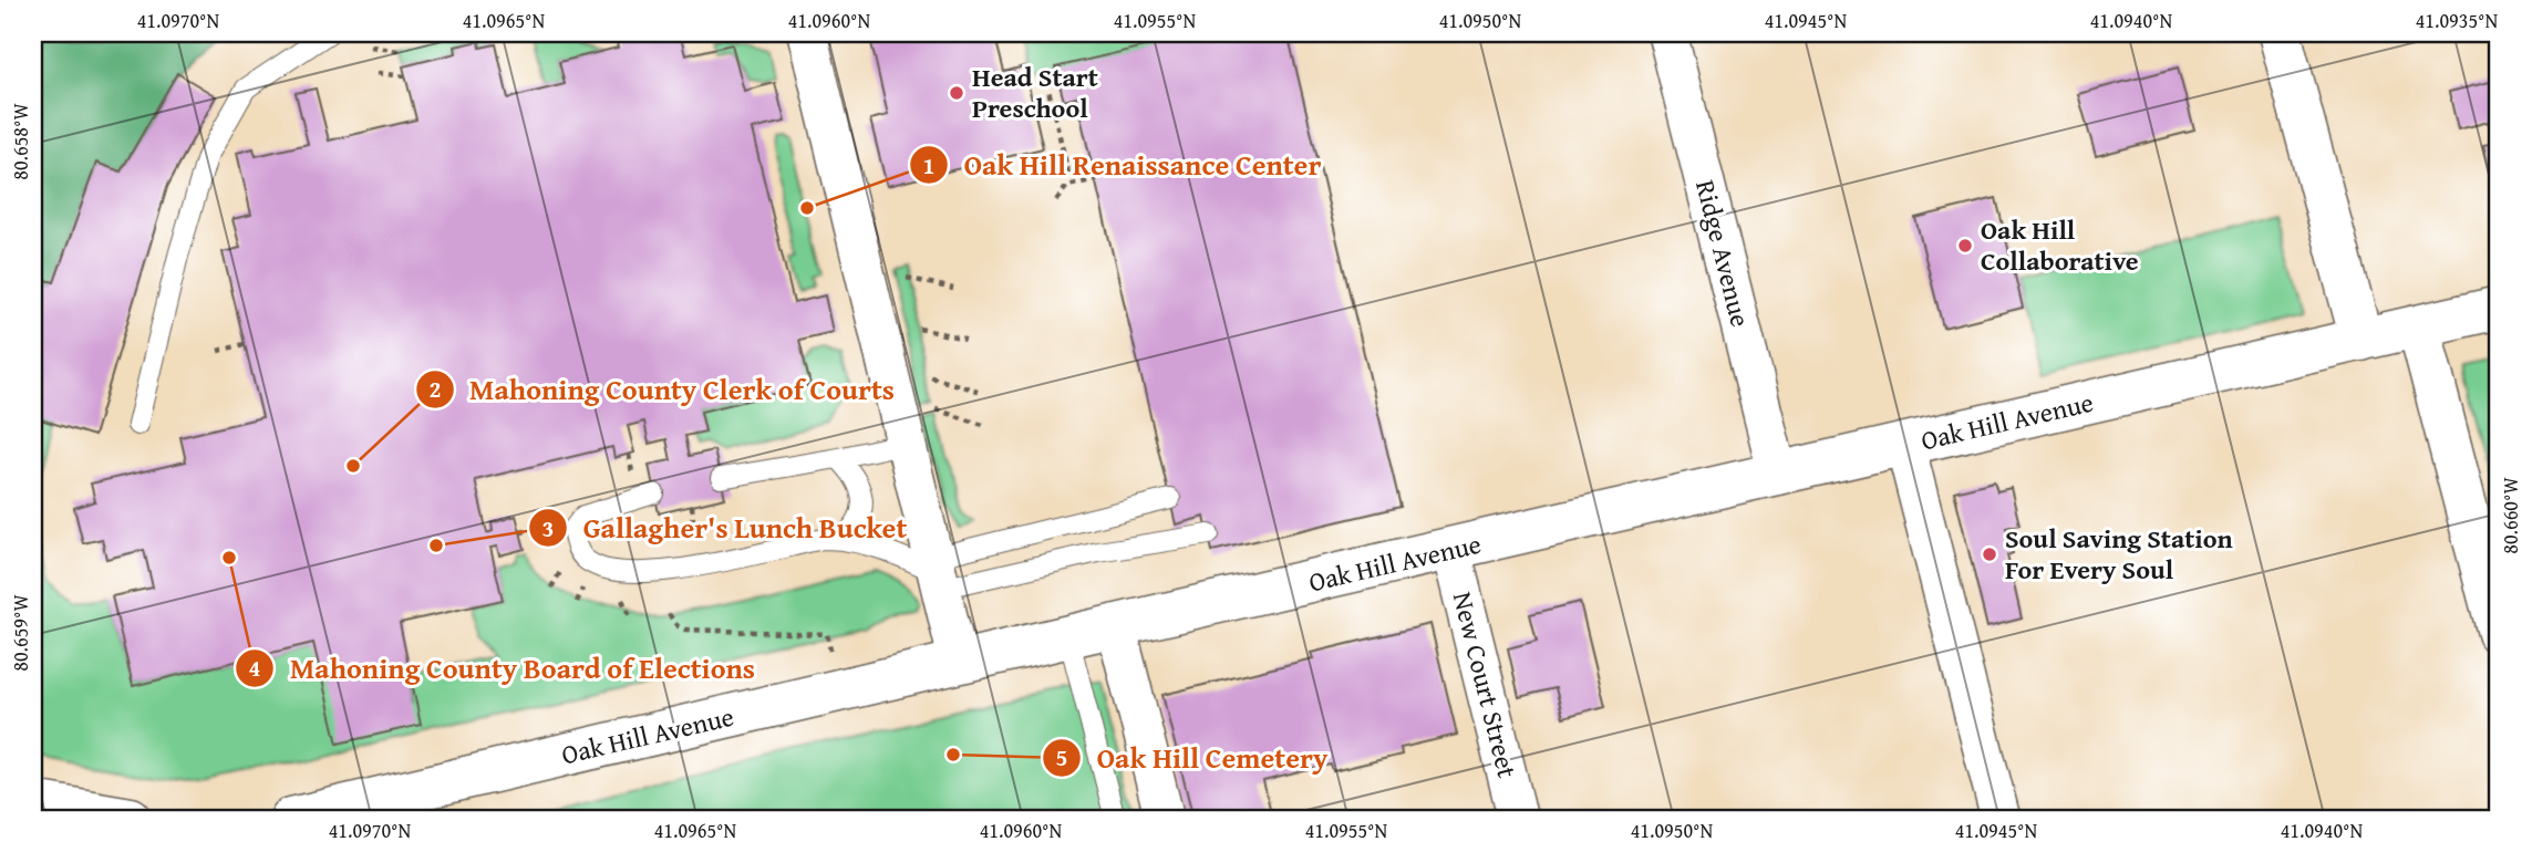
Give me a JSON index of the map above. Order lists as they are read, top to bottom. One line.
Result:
{"streets":{"street":["Ridge Avenue","Oak Hill Avenue","New Court Street"]},"crossings":[["Ridge Avenue","Oak Hill Avenue"],["Oak Hill Avenue","New Court Street"]],"places":["Head Start Preschool","Oak Hill Renaissance Center","Oak Hill Collaborative","Mahoning County Clerk of Courts","Gallagher's Lunch Bucket","Soul Saving Station For Every Soul","Mahoning County Board of Elections","Oak Hill Cemetery"],"coordinates":["41.0970°N","41.0965°N","41.0960°N","41.0955°N","41.0950°N","41.0945°N","41.0940°N","41.0935°N","80.658°W","80.660°W","80.659°W"]}
